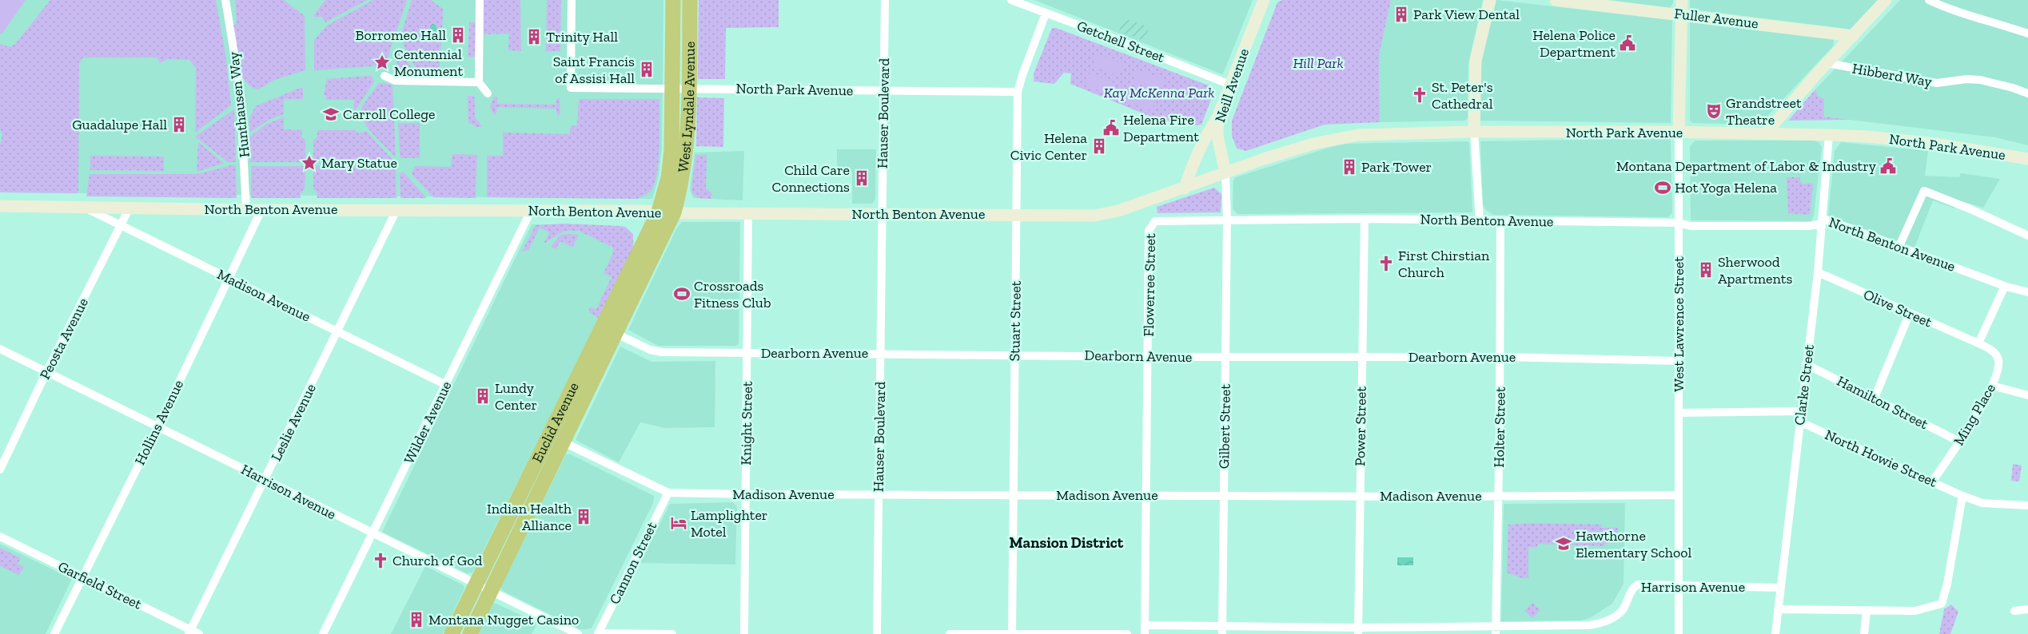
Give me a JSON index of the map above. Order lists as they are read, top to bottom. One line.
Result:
{"streets":{"highway":["West Lyndale Avenue","Euclid Avenue"],"street":["Fuller Avenue","Getchell Street","Hibberd Way","Neill Avenue","North Park Avenue","Hunthausen Way","Hauser Boulevard","North Benton Avenue","Flowerree Street","Madison Avenue","Olive Street","Stuart Street","West Lawrence Street","Peosta Avenue","Dearborn Avenue","Clarke Street","Hamilton Street","Ming Place","Hollins Avenue","Leslie Avenue","Wilder Avenue","Knight Street","Gilbert Street","Power Street","Holter Street","North Howie Street","Harrison Avenue","Cannon Street","Garfield Street"]},"crossings":[["Fuller Avenue","West Lawrence Street"],["Getchell Street","Neill Avenue"],["Getchell Street","Stuart Street"],["Neill Avenue","North Park Avenue"],["North Park Avenue","West Lyndale Avenue"],["North Park Avenue","Hauser Boulevard"],["North Park Avenue","North Benton Avenue"],["North Park Avenue","Stuart Street"],["North Park Avenue","West Lawrence Street"],["North Park Avenue","Clarke Street"],["Hunthausen Way","North Benton Avenue"],["West Lyndale Avenue","North Benton Avenue"],["West Lyndale Avenue","Euclid Avenue"],["Hauser Boulevard","North Benton Avenue"],["Hauser Boulevard","Madison Avenue"],["Hauser Boulevard","Dearborn Avenue"],["North Benton Avenue","Flowerree Street"],["North Benton Avenue","Madison Avenue"],["North Benton Avenue","Stuart Street"],["North Benton Avenue","West Lawrence Street"],["North Benton Avenue","Peosta Avenue"],["North Benton Avenue","Clarke Street"],["North Benton Avenue","Hollins Avenue"],["North Benton Avenue","Leslie Avenue"],["North Benton Avenue","Wilder Avenue"],["North Benton Avenue","Euclid Avenue"],["North Benton Avenue","Knight Street"],["North Benton Avenue","Gilbert Street"],["North Benton Avenue","Power Street"],["North Benton Avenue","Holter Street"],["Flowerree Street","Madison Avenue"],["Flowerree Street","Dearborn Avenue"],["Flowerree Street","Harrison Avenue"],["Madison Avenue","Stuart Street"],["Madison Avenue","West Lawrence Street"],["Madison Avenue","Peosta Avenue"],["Madison Avenue","Hollins Avenue"],["Madison Avenue","Leslie Avenue"],["Madison Avenue","Wilder Avenue"],["Madison Avenue","Euclid Avenue"],["Madison Avenue","Knight Street"],["Madison Avenue","Gilbert Street"],["Madison Avenue","Power Street"],["Madison Avenue","Holter Street"],["Madison Avenue","Cannon Street"],["Olive Street","Clarke Street"],["Olive Street","Ming Place"],["Stuart Street","Dearborn Avenue"],["West Lawrence Street","Dearborn Avenue"],["West Lawrence Street","Harrison Avenue"],["Peosta Avenue","Harrison Avenue"],["Dearborn Avenue","Euclid Avenue"],["Dearborn Avenue","Knight Street"],["Dearborn Avenue","Gilbert Street"],["Dearborn Avenue","Power Street"],["Dearborn Avenue","Holter Street"],["Clarke Street","Hamilton Street"],["Clarke Street","North Howie Street"],["Clarke Street","Harrison Avenue"],["Hamilton Street","Ming Place"],["Ming Place","North Howie Street"],["Hollins Avenue","Harrison Avenue"],["Hollins Avenue","Garfield Street"],["Leslie Avenue","Harrison Avenue"],["Leslie Avenue","Garfield Street"],["Wilder Avenue","Harrison Avenue"],["Euclid Avenue","Harrison Avenue"],["Gilbert Street","Harrison Avenue"],["Power Street","Harrison Avenue"],["Holter Street","Harrison Avenue"]],"districts":["Mansion District"],"parks":["Hill Park","Kay McKenna Park"],"places":{"building":["Park View Dental","Borromeo Hall","Trinity Hall","Saint Francis of Assisi Hall","Guadalupe Hall","Helena Civic Center","Park Tower","Child Care Connections","Sherwood Apartments","Lundy Center","Indian Health Alliance","Montana Nugget Casino"],"public building":["Helena Police Department","Helena Fire Department","Montana Department of Labor & Industry"],"place":["Centennial Monument","Mary Statue"],"church":["St. Peter's Cathedral","First Chirstian Church","Church of God"],"theatre":["Grandstreet Theatre"],"school or university":["Carroll College","Hawthorne Elementary School"],"sports":["Hot Yoga Helena","Crossroads Fitness Club"],"hotel":["Lamplighter Motel"]}}
